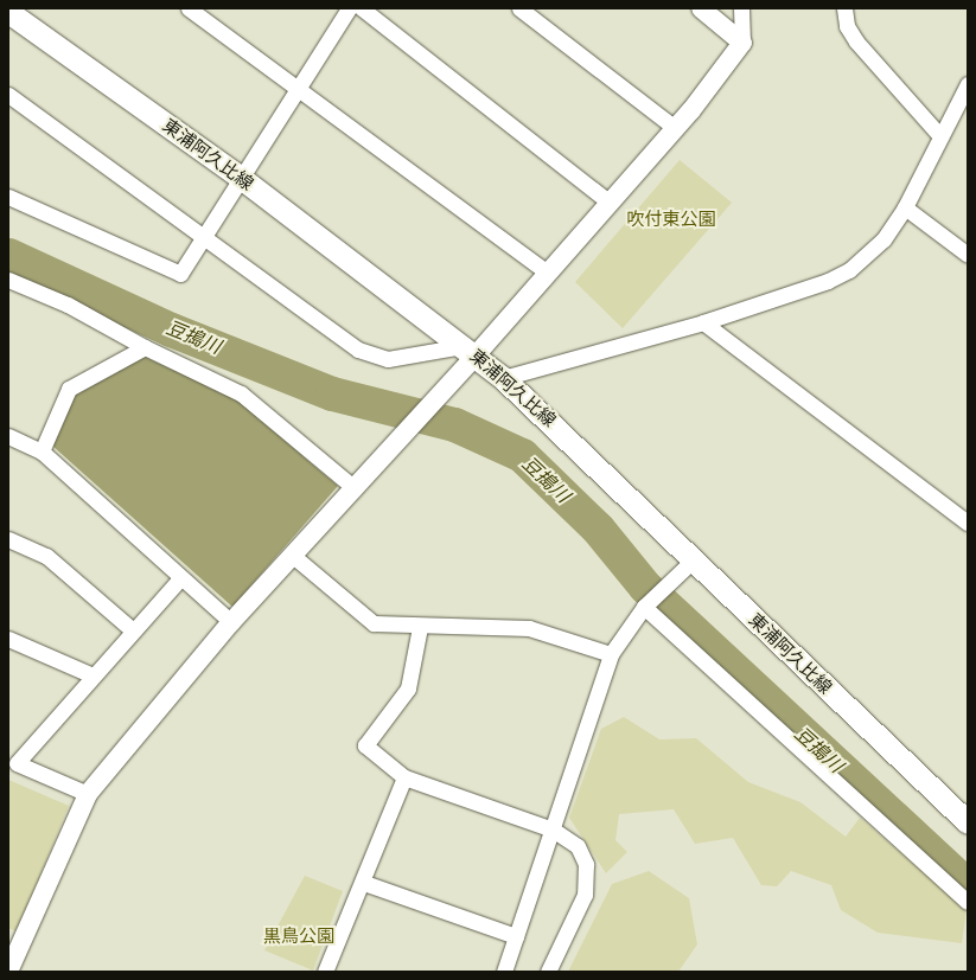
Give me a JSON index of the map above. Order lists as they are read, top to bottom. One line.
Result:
{"streets":{"main road":["東浦阿久比線"]},"water":["豆搗川"],"parks":["吹付東公園","黒鳥公園"]}
